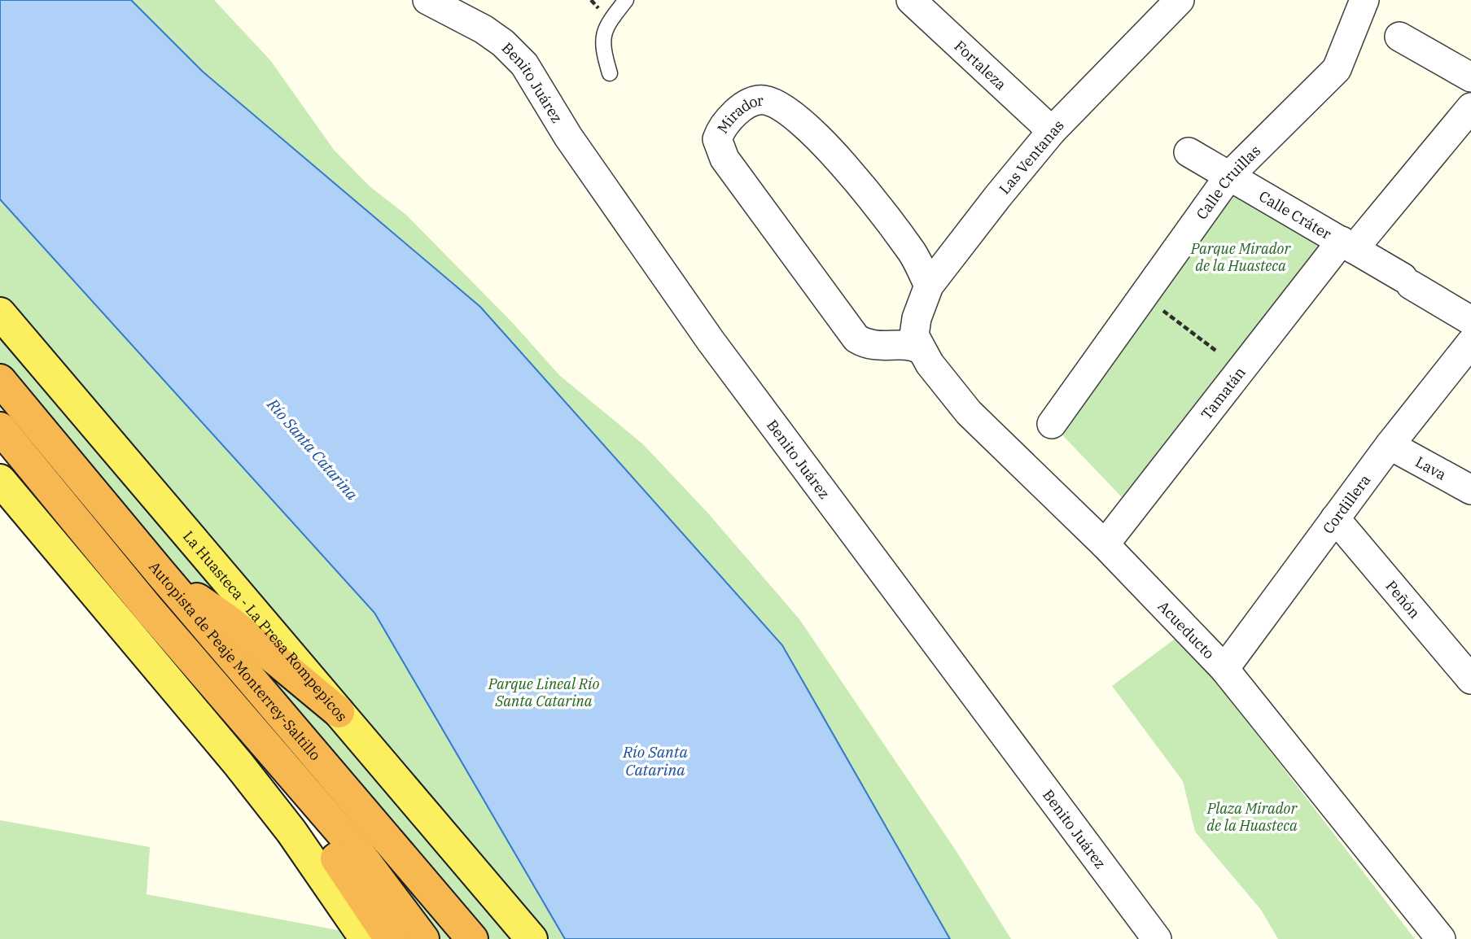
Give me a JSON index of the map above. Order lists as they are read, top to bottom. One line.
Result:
{"streets":{"highway":["Autopista de Peaje Monterrey-Saltillo"],"main road":["La Huasteca - La Presa Rompepicos"],"street":["Fortaleza","Benito Juárez","Mirador","Las Ventanas","Calle Cruillas","Calle Cráter","Tamatán","Lava","Cordillera","Peñón","Acueducto"]},"crossings":[["Fortaleza","Las Ventanas"],["Mirador","Las Ventanas"],["Mirador","Acueducto"],["Las Ventanas","Acueducto"],["Calle Cruillas","Calle Cráter"],["Calle Cráter","Tamatán"],["Tamatán","Acueducto"],["Lava","Cordillera"],["Cordillera","Peñón"],["Cordillera","Acueducto"]],"water":["Río Santa Catarina"],"parks":["Parque Mirador de la Huasteca","Parque Lineal Río Santa Catarina","Plaza Mirador de la Huasteca"]}
